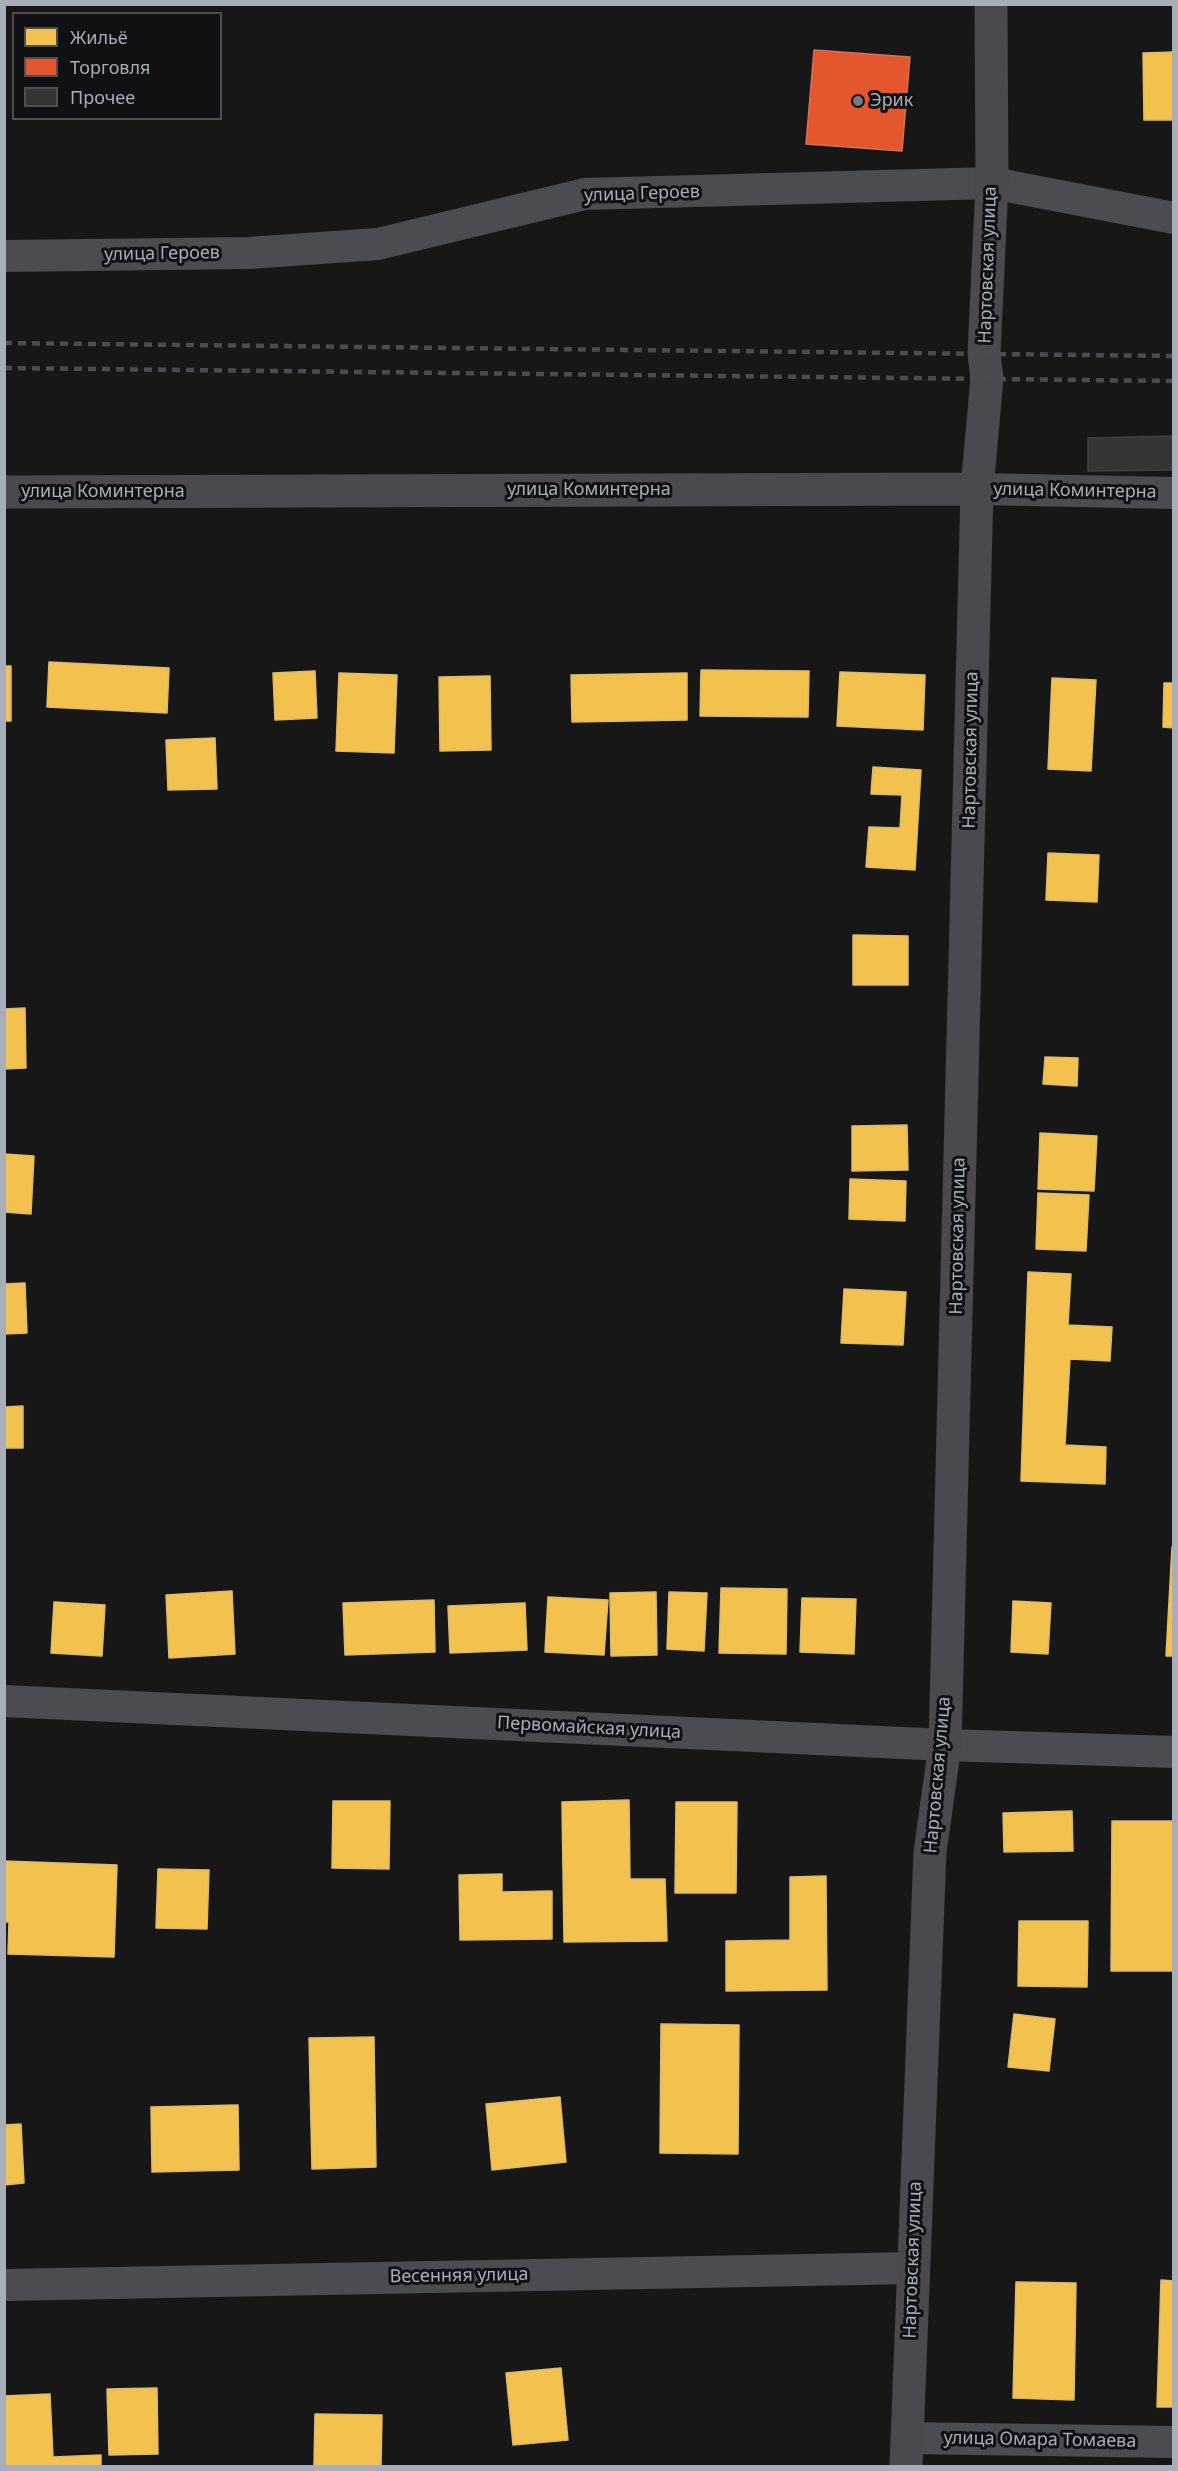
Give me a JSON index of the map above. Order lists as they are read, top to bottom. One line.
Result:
{"streets":{"street":["улица Героев","Нартовская улица","улица Коминтерна","Первомайская улица","Весенняя улица","улица Омара Томаева"]},"crossings":[["улица Героев","Нартовская улица"],["Нартовская улица","улица Коминтерна"],["Нартовская улица","Первомайская улица"],["Нартовская улица","Весенняя улица"],["Нартовская улица","улица Омара Томаева"]],"places":["Эрик"],"legend":["Жильё","Торговля","Прочее"]}
